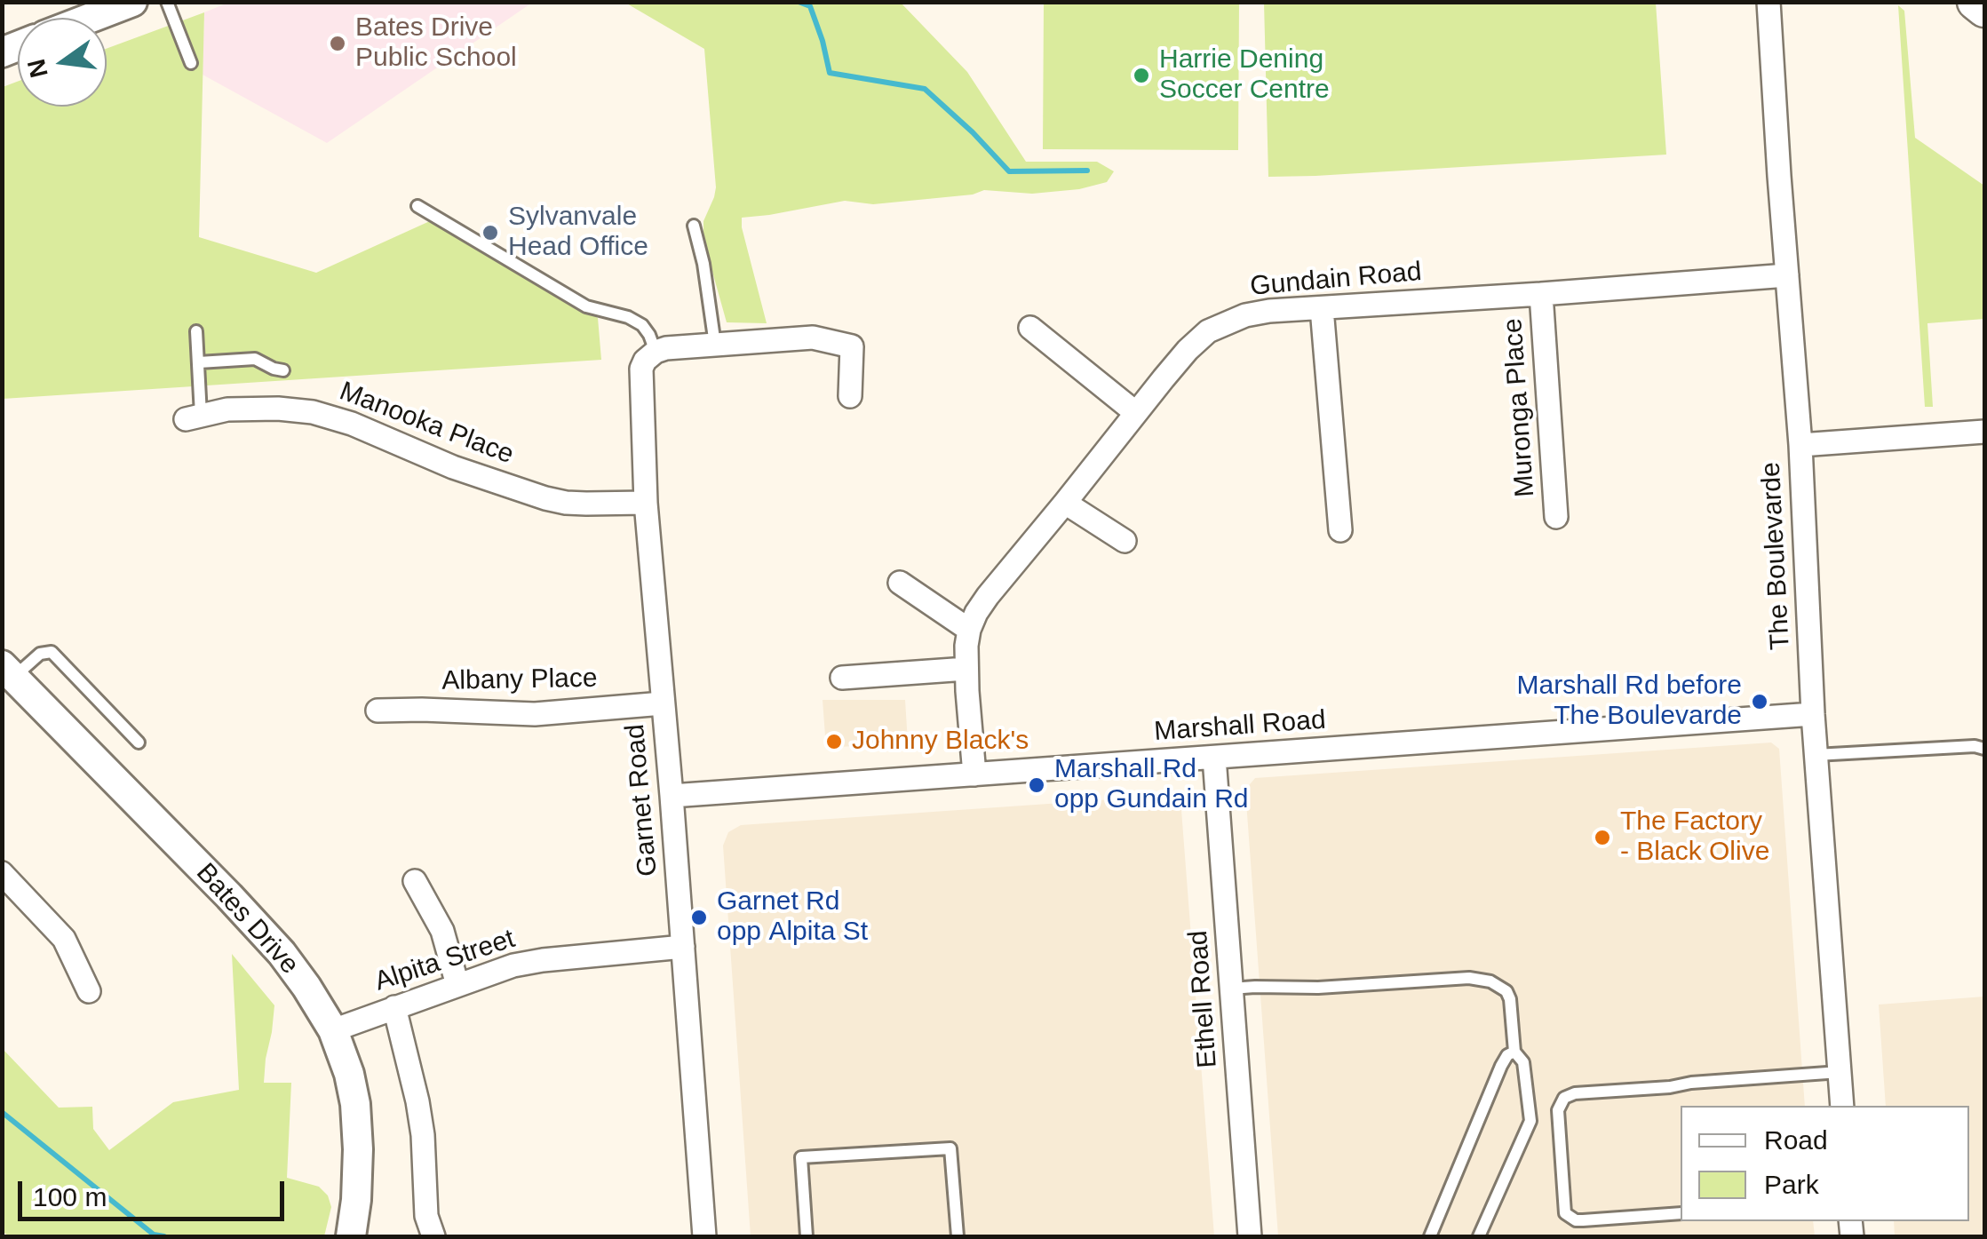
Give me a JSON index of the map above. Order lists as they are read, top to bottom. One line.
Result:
{"streets":{"main road":["Bates Drive"],"street":["Gundain Road","Muronga Place","Manooka Place","The Boulevarde","Albany Place","Marshall Road","Garnet Road","Alpita Street","Ethell Road"]},"crossings":[["Gundain Road","Muronga Place"],["Gundain Road","The Boulevarde"],["Gundain Road","Marshall Road"],["Manooka Place","Garnet Road"],["The Boulevarde","Marshall Road"],["Albany Place","Garnet Road"],["Marshall Road","Garnet Road"],["Marshall Road","Ethell Road"],["Garnet Road","Alpita Street"],["Bates Drive","Alpita Street"]],"places":["Bates Drive Public School","Harrie Dening Soccer Centre","Sylvanvale Head Office","Marshall Rd before The Boulevarde","Johnny Black's","Marshall Rd opp Gundain Rd","The Factory - Black Olive","Garnet Rd opp Alpita St"],"legend":["Road","Park"],"scale_bar":"100 m","north":"left"}
